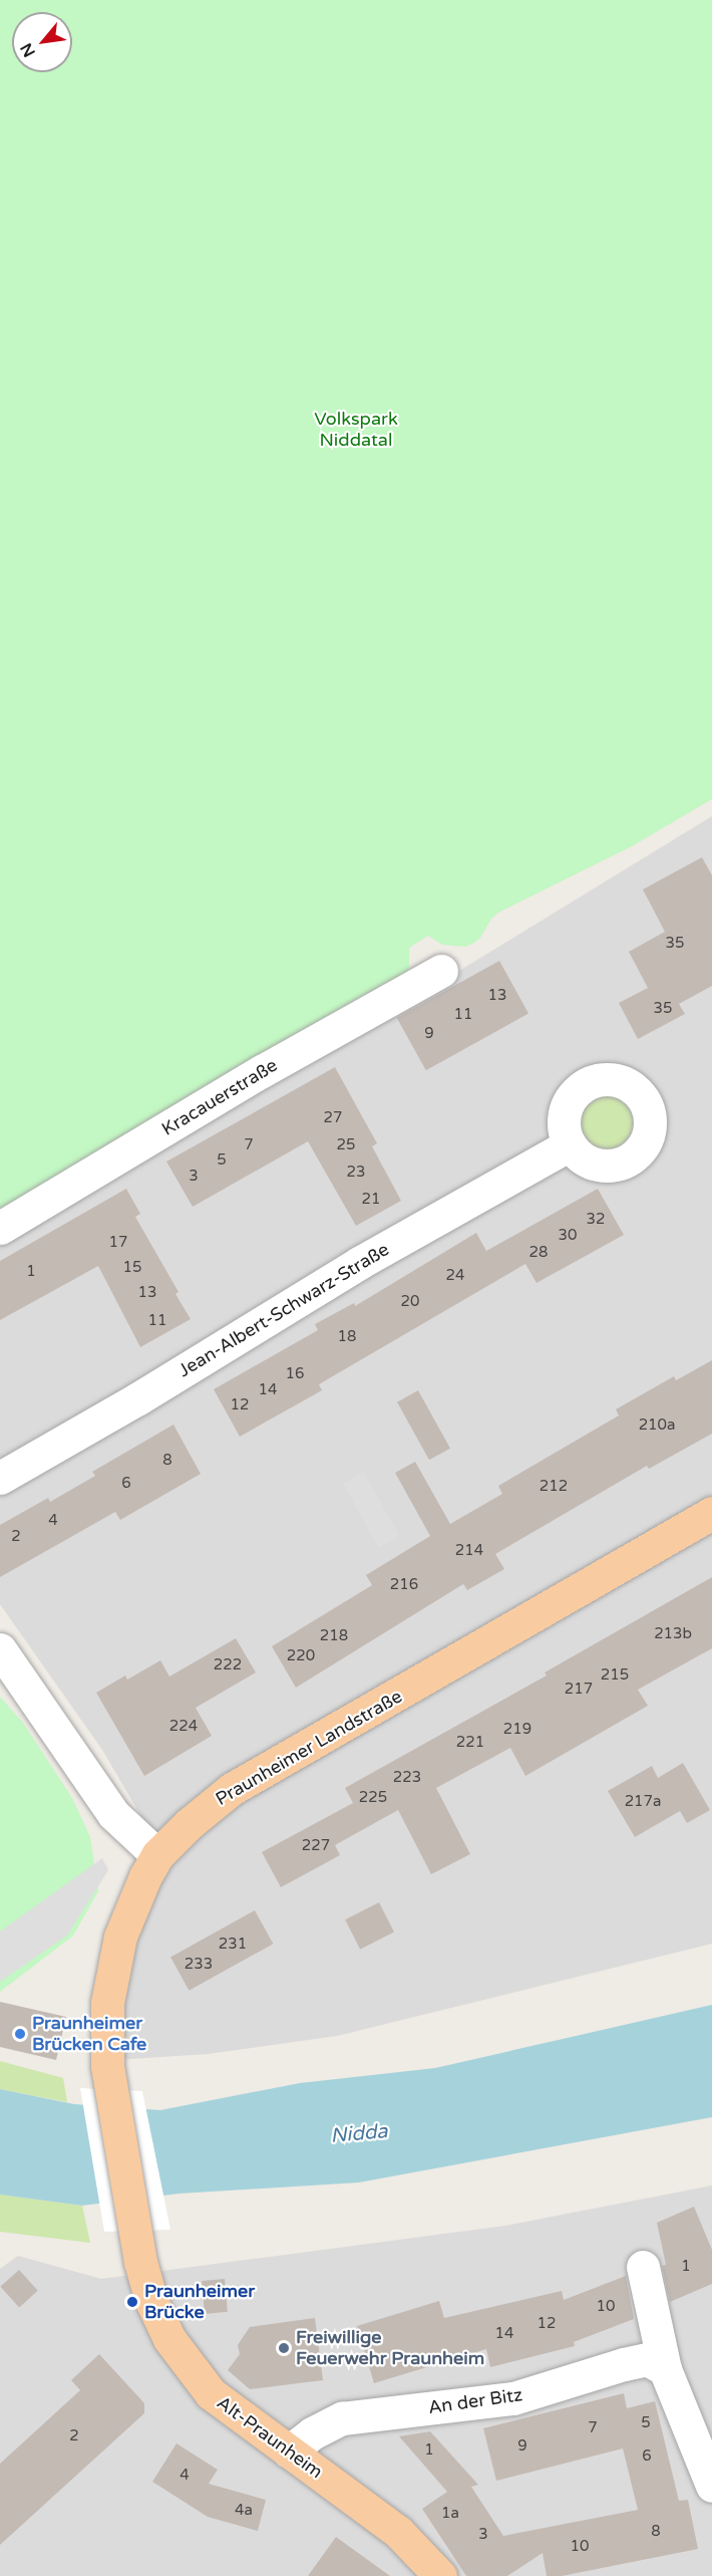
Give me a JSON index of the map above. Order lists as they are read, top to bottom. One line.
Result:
{"streets":{"main road":["Praunheimer Landstraße","Alt-Praunheim"],"street":["Kracauerstraße","Jean-Albert-Schwarz-Straße","An der Bitz"]},"crossings":[["Praunheimer Landstraße","Alt-Praunheim"],["An der Bitz","Alt-Praunheim"]],"water":["Nidda"],"parks":["Volkspark Niddatal"],"places":["Praunheimer Brücken Cafe","Praunheimer Brücke","Freiwillige Feuerwehr Praunheim"],"house_numbers":["35","13","35","11","9","27","7","25","5","23","3","21","32","30","17","28","15","1","24","13","20","11","18","16","14","12","210a","8","6","212","4","2","214","216","213b","218","220","222","215","217","224","219","221","223","225","217a","227","231","233","1","10","12","14","5","7","2","9","1","6","4","4a","1a","8","3","10"],"north":"bottom left"}
